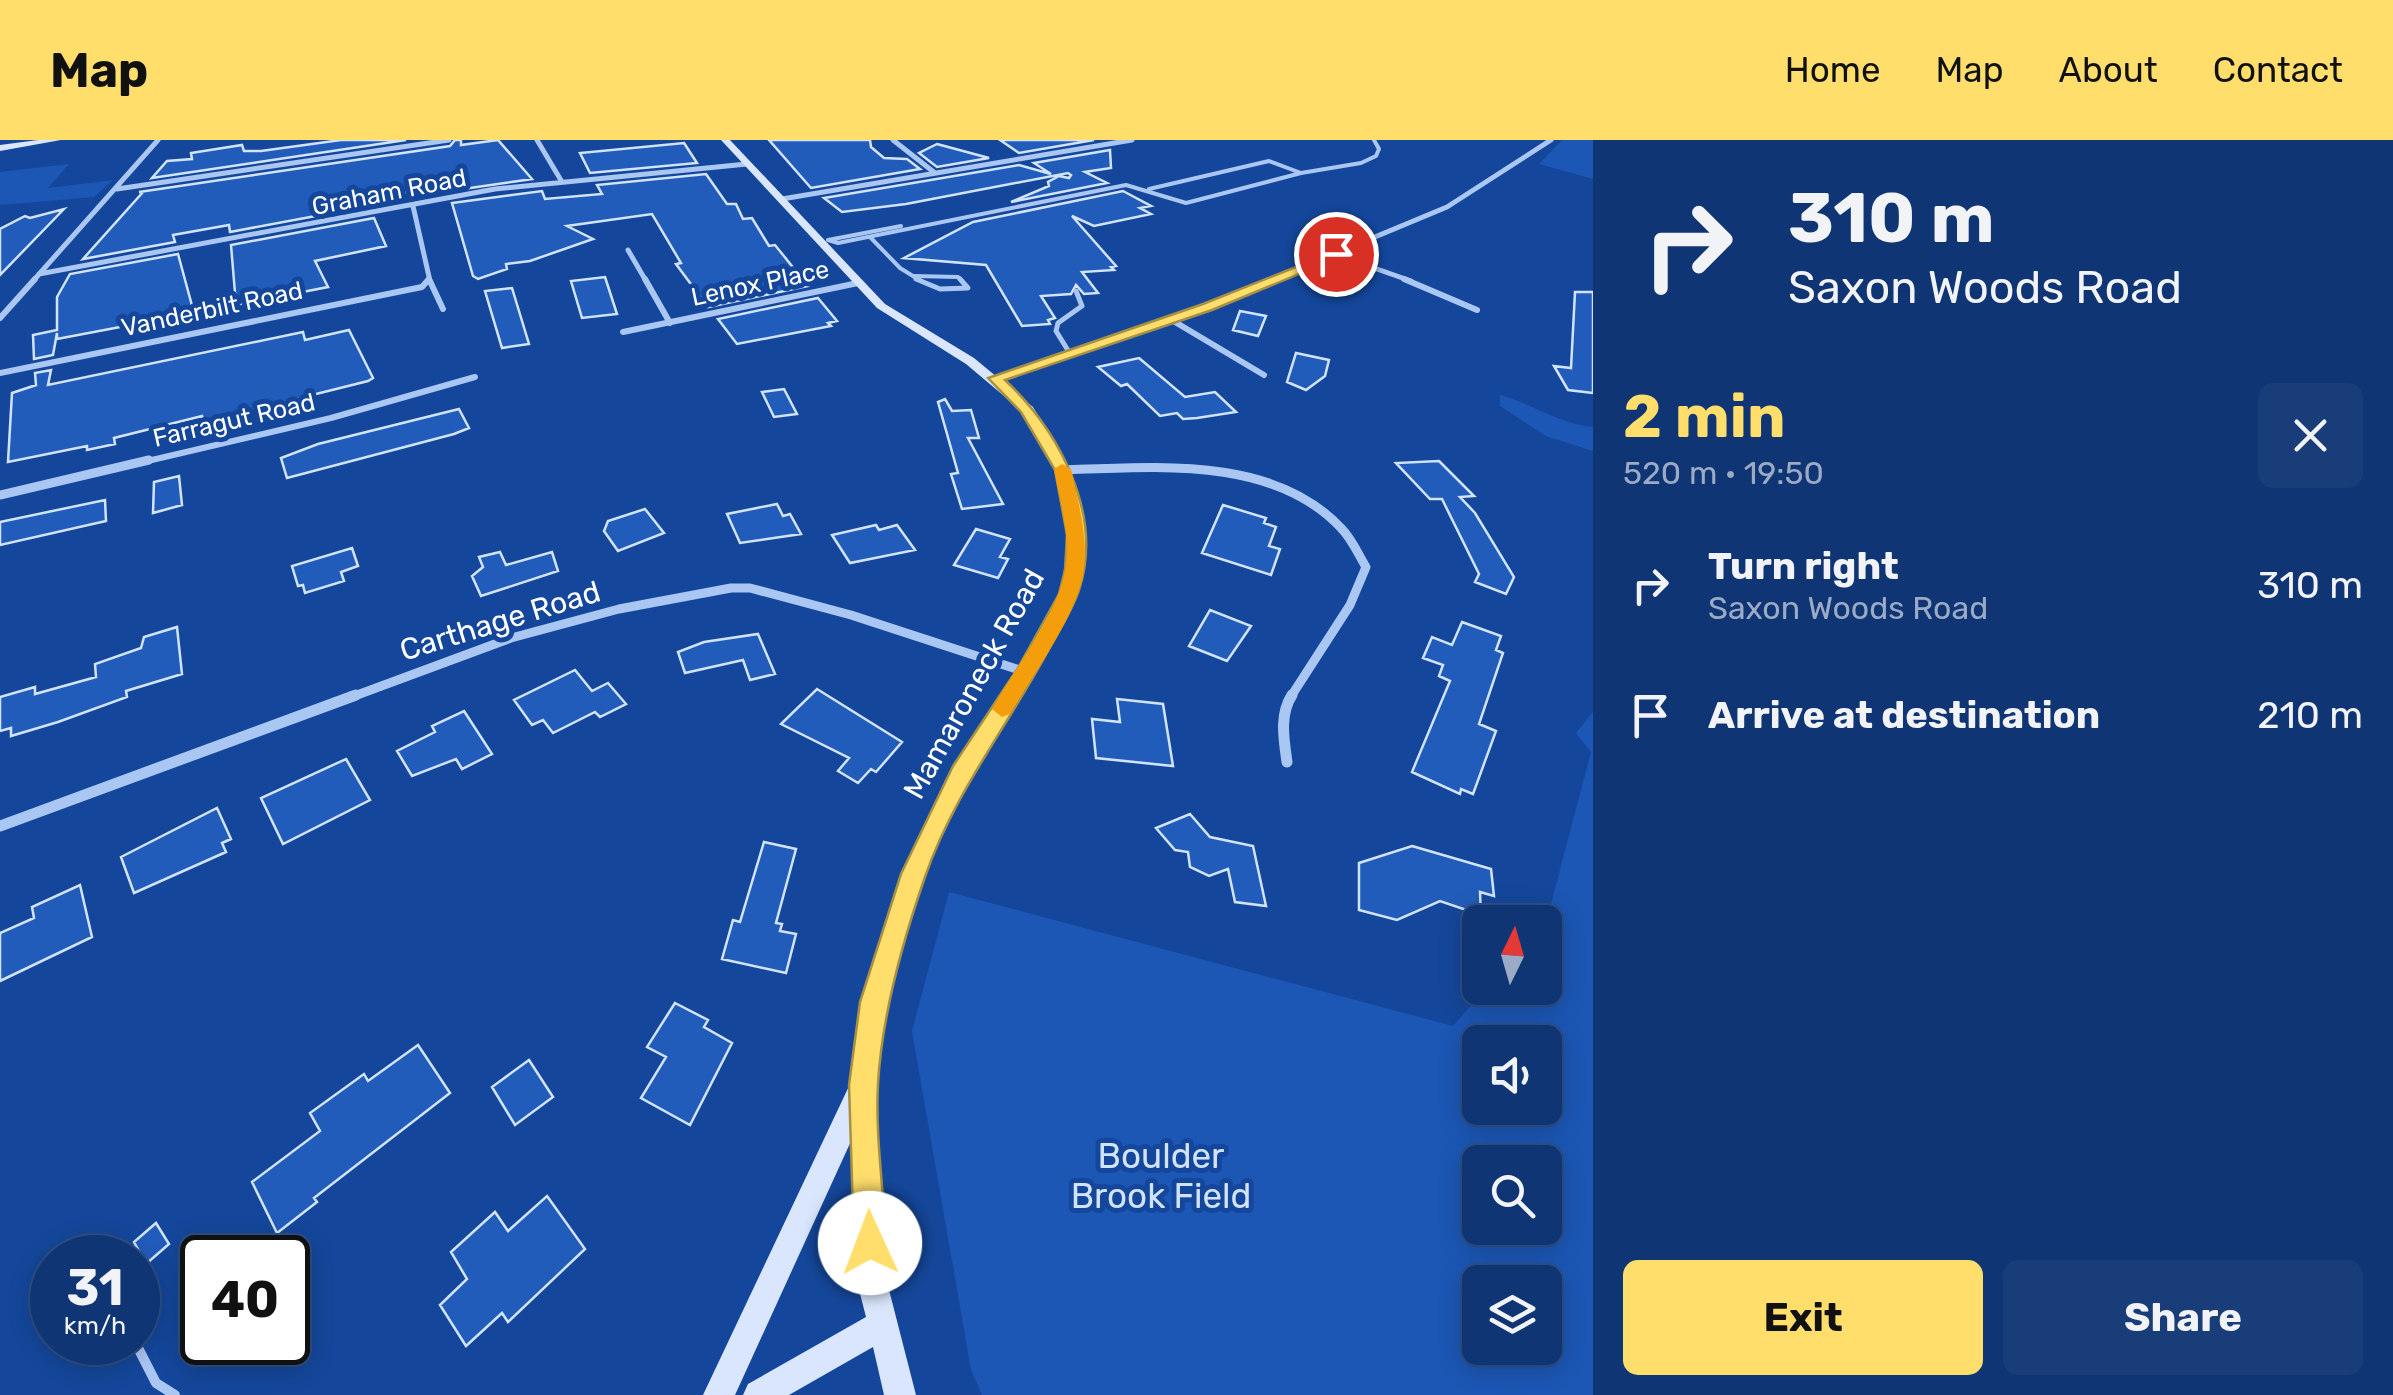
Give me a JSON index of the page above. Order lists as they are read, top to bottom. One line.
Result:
{"streets":{"street":["Graham Road","Lenox Place","Vanderbilt Road","Farragut Road","Carthage Road","Mamaroneck Road"]},"crossings":[["Graham Road","Mamaroneck Road"],["Lenox Place","Mamaroneck Road"],["Carthage Road","Mamaroneck Road"]],"parks":["Boulder Brook Field"],"north":"top","page":{"header":"Map","nav":["Home","Map","About","Contact"],"turn":["310 m","Saxon Woods Road"],"heading":["2 min","520 m · 19:50"],"list":[{"name":"Turn right","note":"Saxon Woods Road","value":"310 m"},{"name":"Arrive at destination","value":"210 m"}],"speed":"31 km/h","limit":"40","buttons":["Exit","Share"]}}
